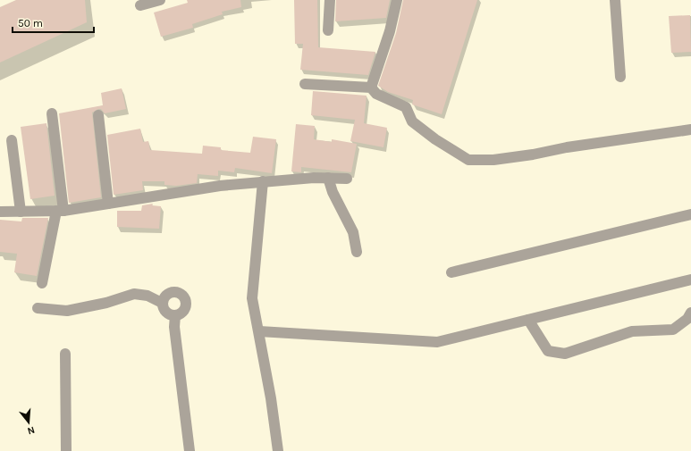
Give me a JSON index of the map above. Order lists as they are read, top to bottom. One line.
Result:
{"scale_bar":"50 m","north":"bottom"}
